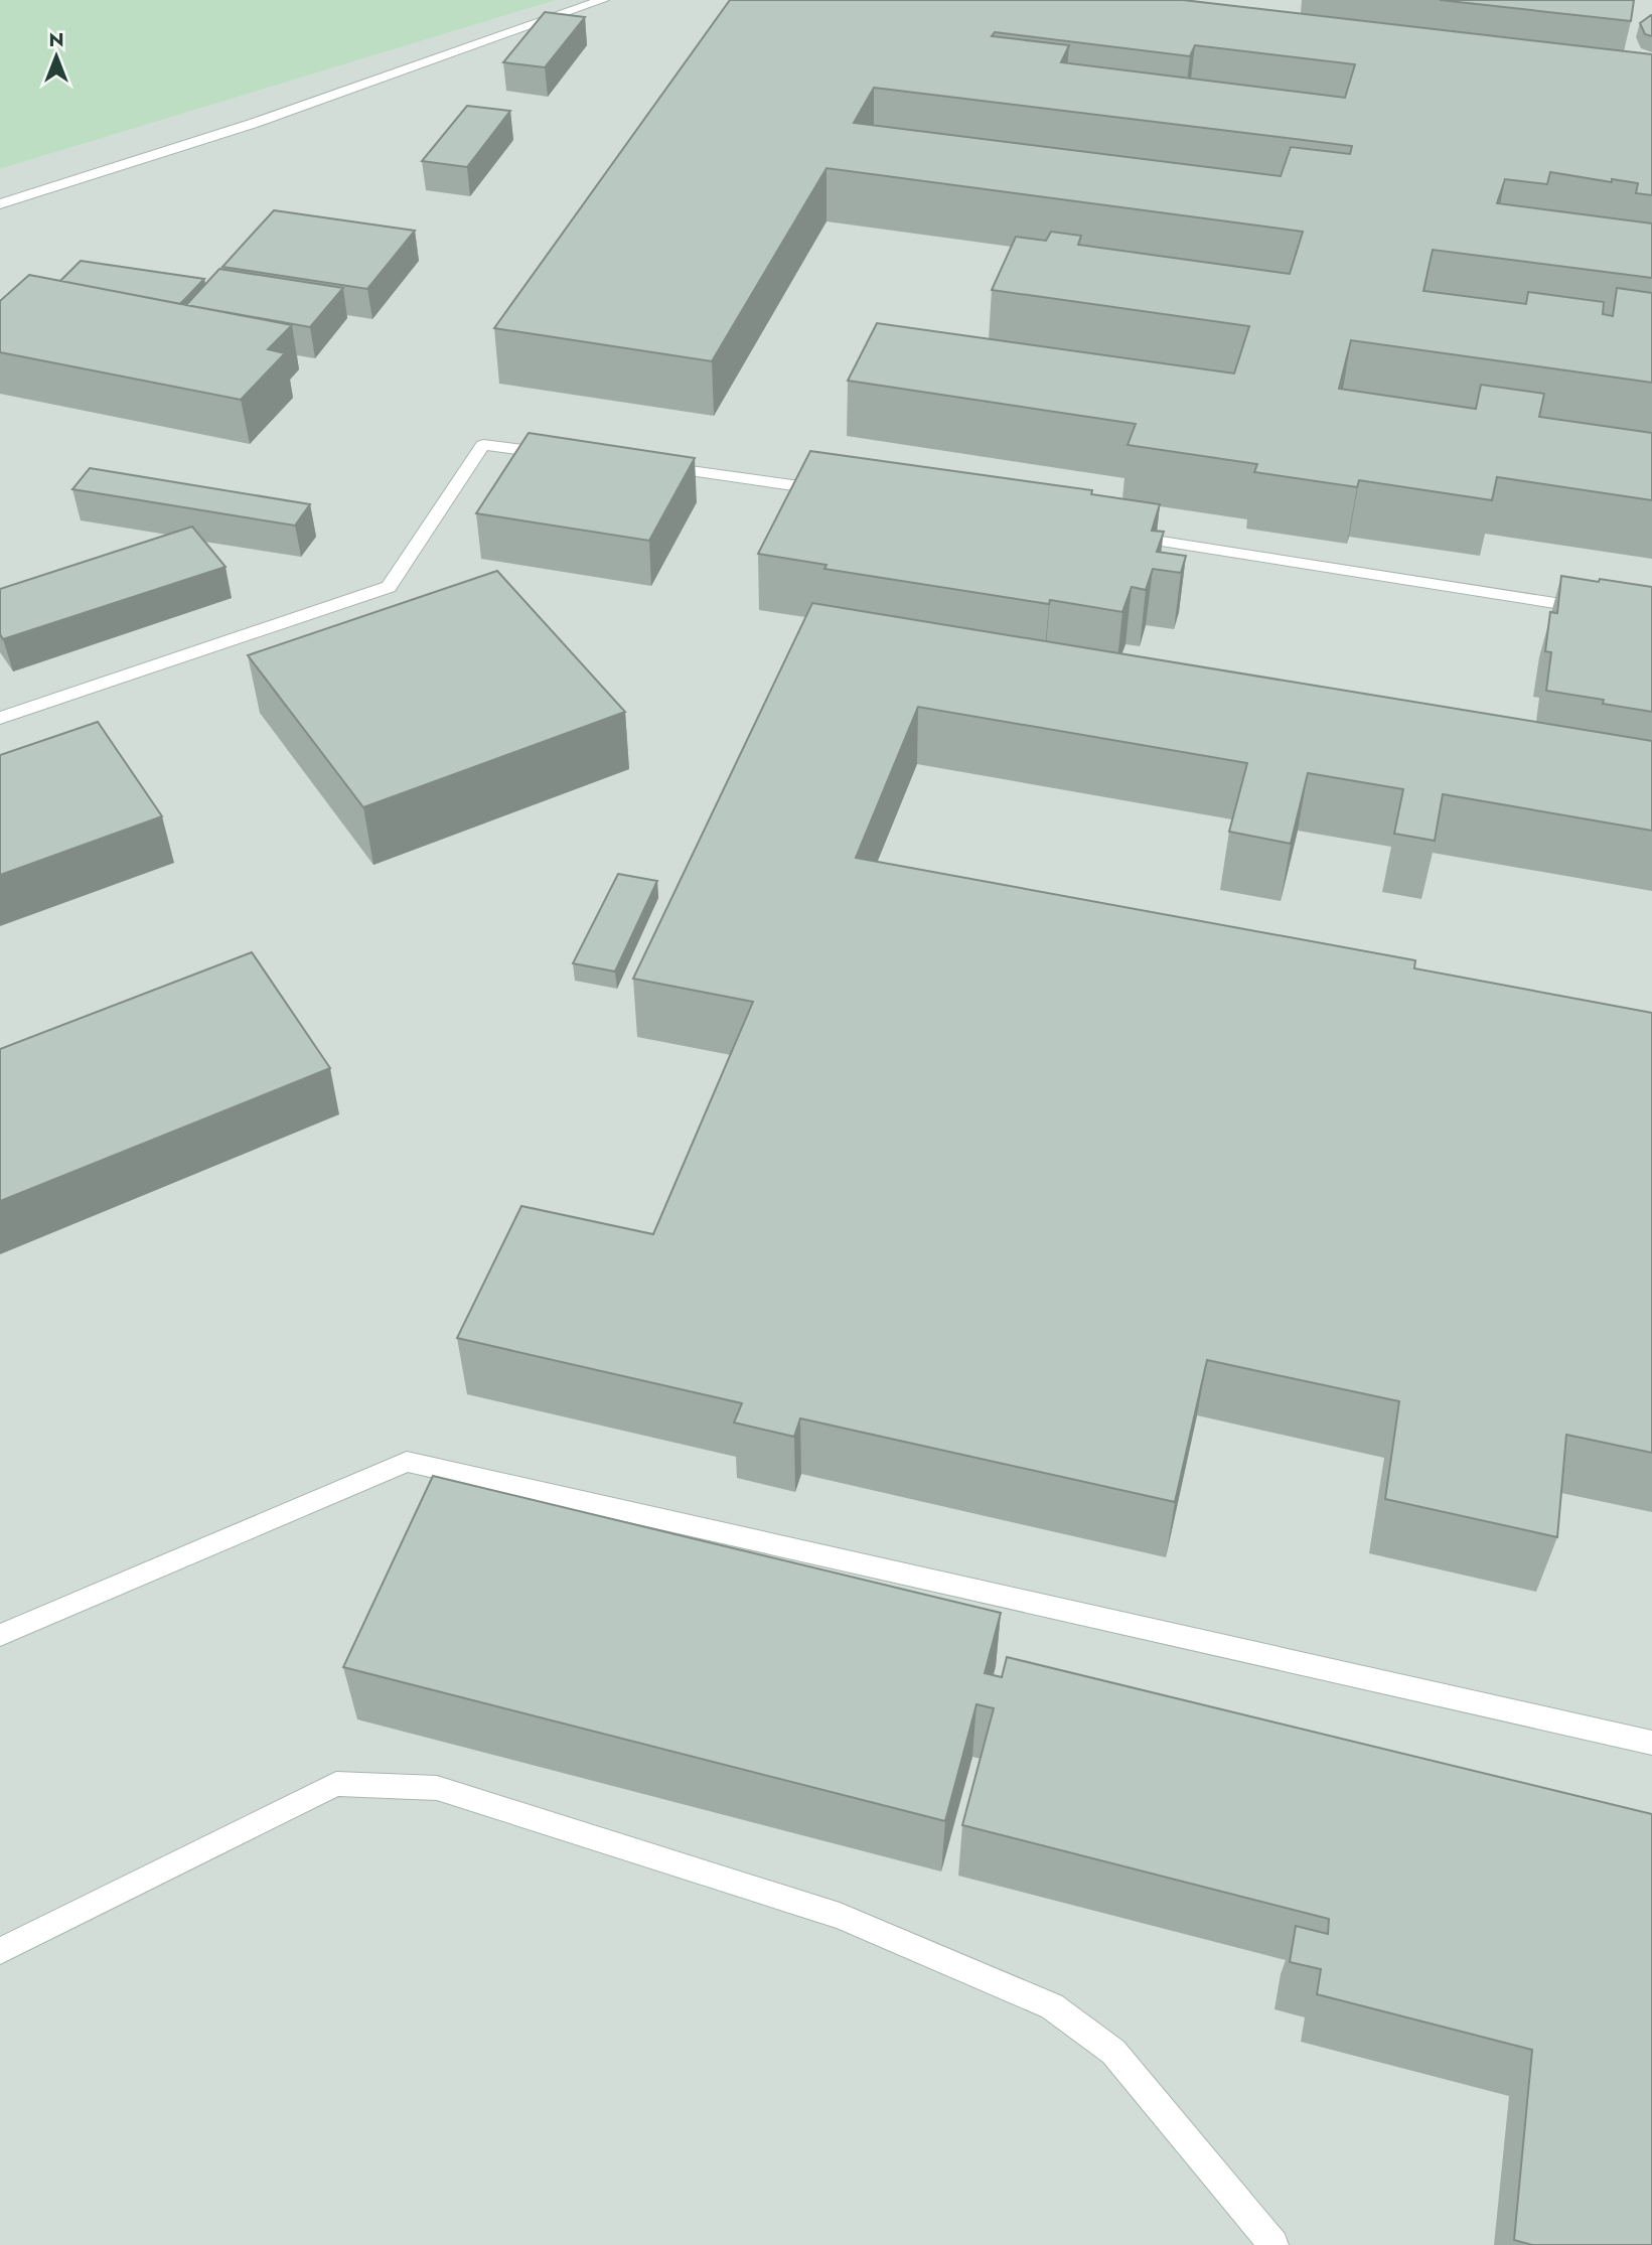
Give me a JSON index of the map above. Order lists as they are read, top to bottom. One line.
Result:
{"north":"top"}
